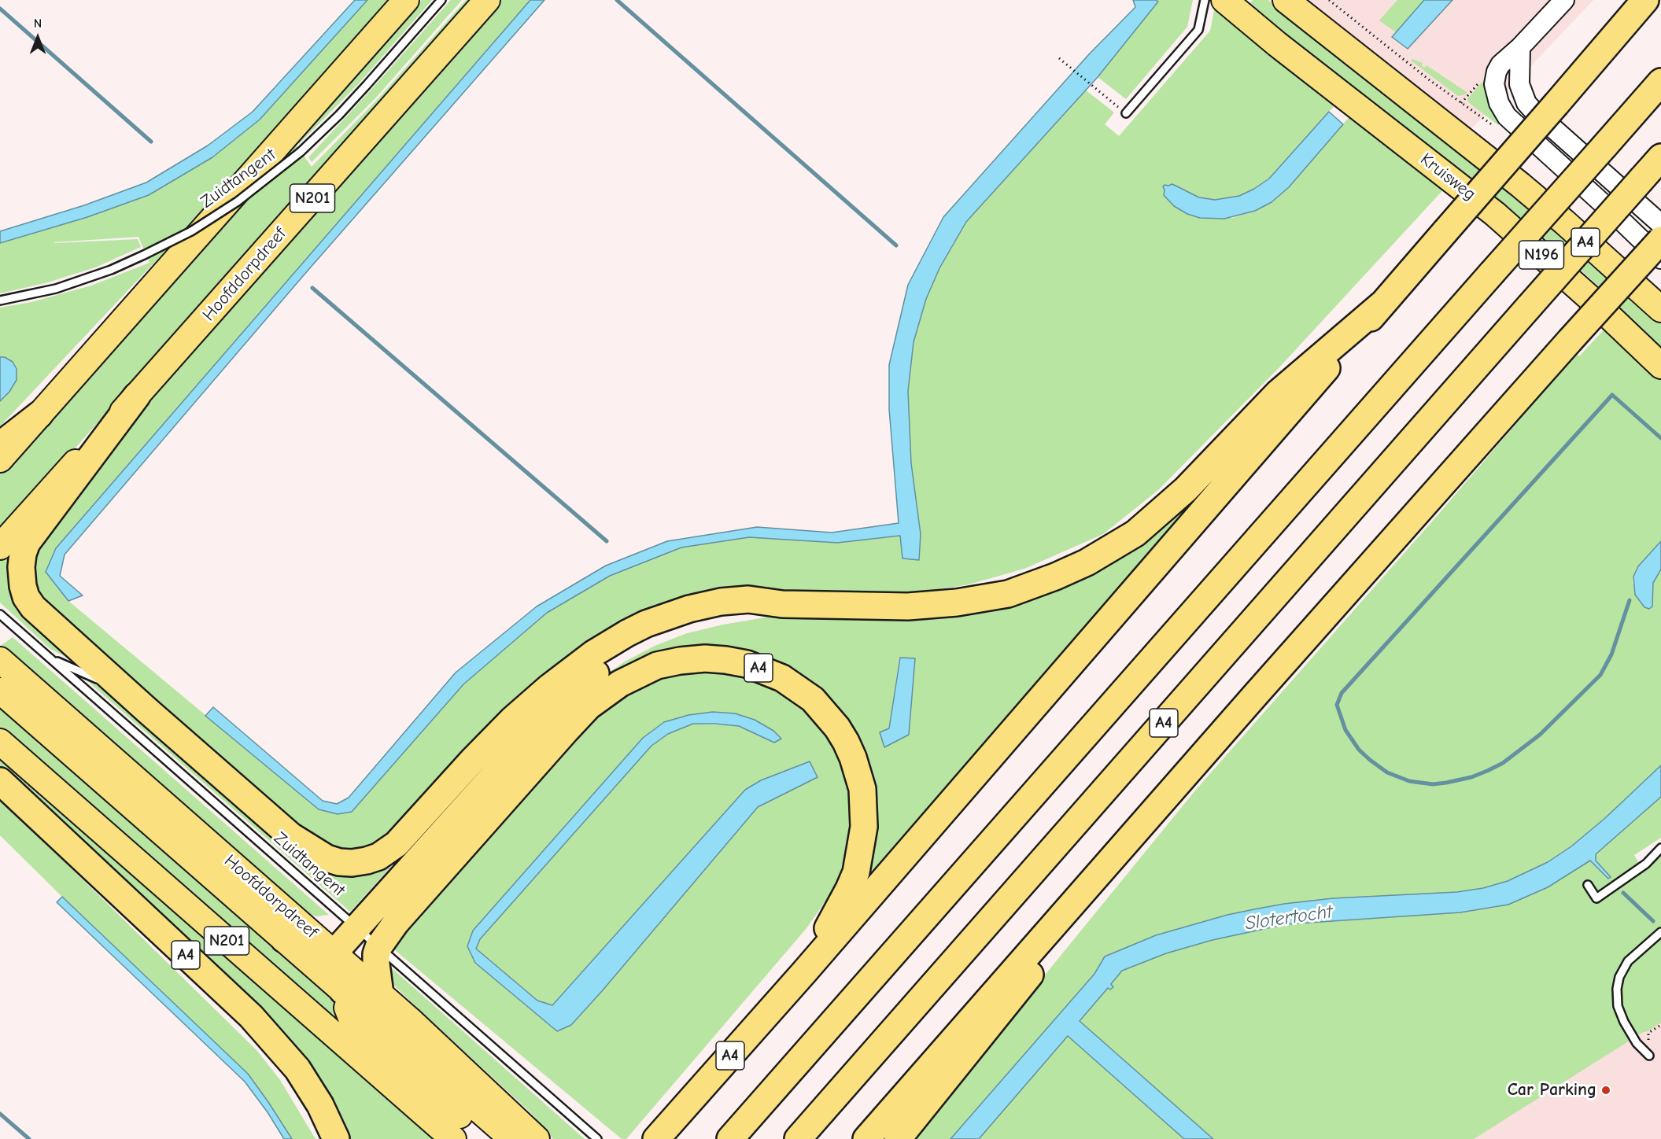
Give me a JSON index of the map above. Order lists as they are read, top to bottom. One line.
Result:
{"streets":{"highway":["Kruisweg","N201","A4","N196","Hoofddorpdreef"],"lane":["Zuidtangent"]},"crossings":[["Zuidtangent","A4"]],"water":["Slotertocht"],"places":["Car Parking"],"north":"top"}
